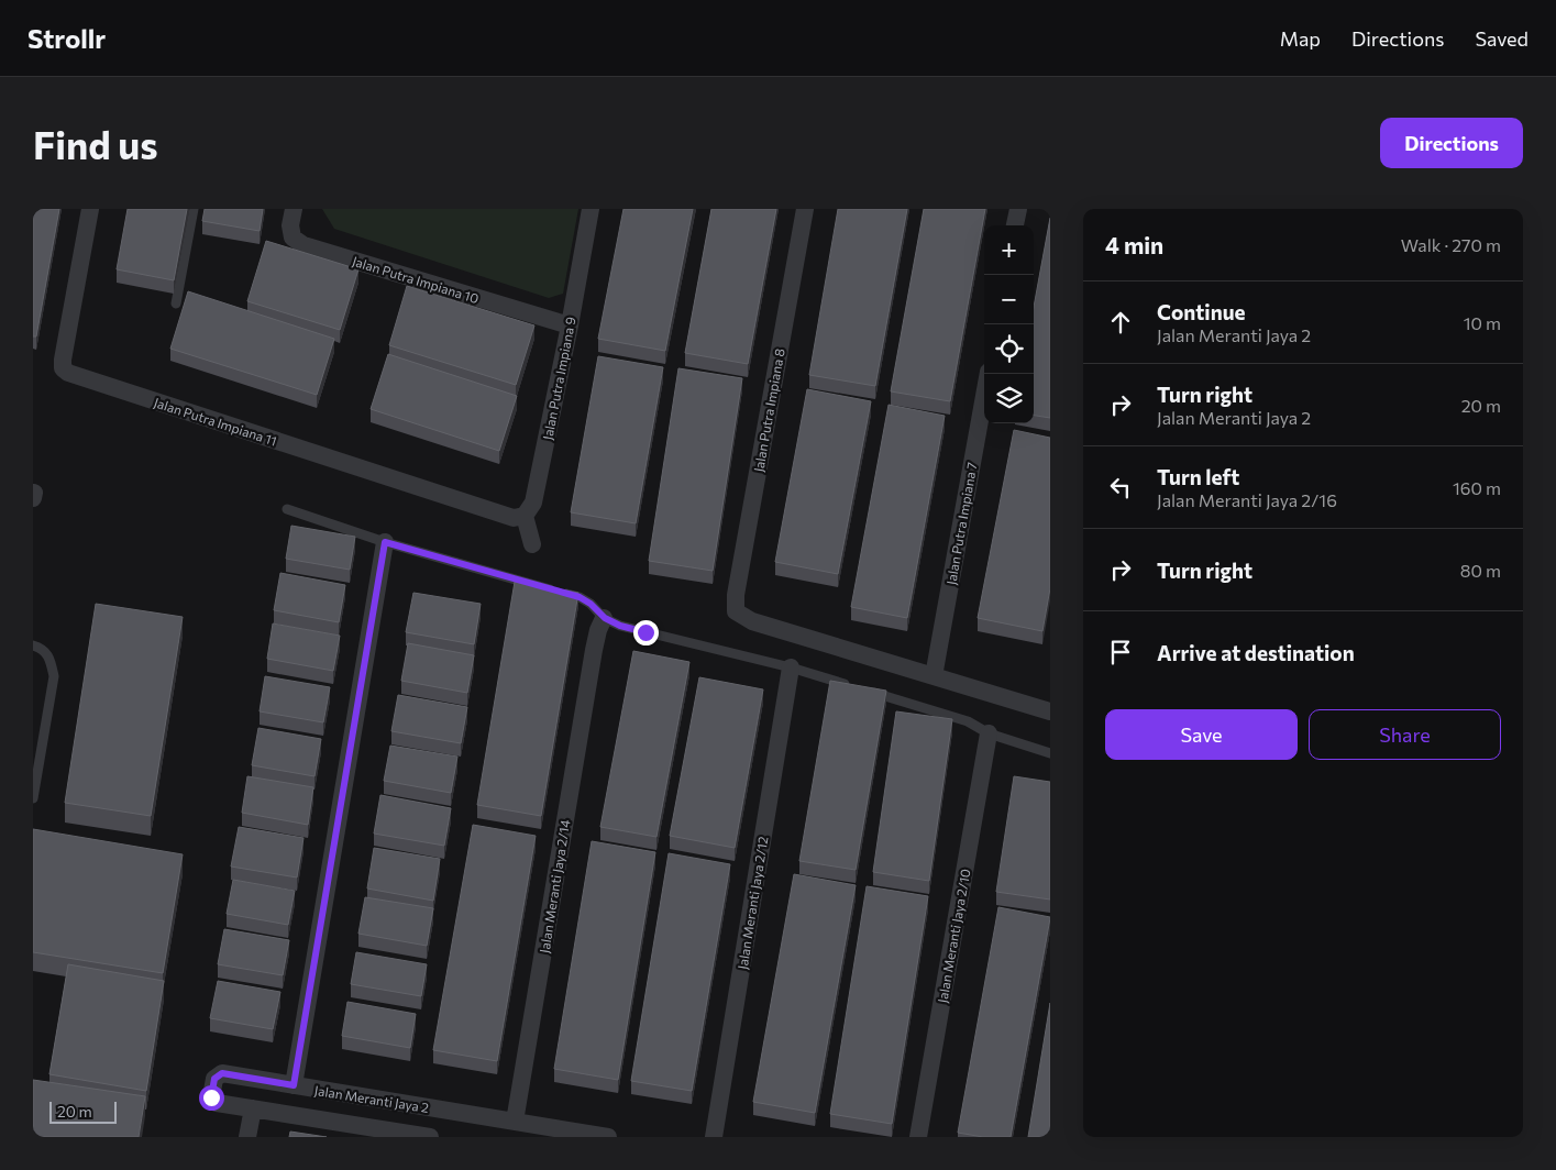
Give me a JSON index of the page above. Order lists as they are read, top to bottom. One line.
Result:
{"streets":{"street":["Jalan Putra Impiana 10","Jalan Putra Impiana 9","Jalan Putra Impiana 8","Jalan Putra Impiana 11","Jalan Putra Impiana 7","Jalan Meranti Jaya 2/14","Jalan Meranti Jaya 2/12","Jalan Meranti Jaya 2/10","Jalan Meranti Jaya 2"]},"crossings":[["Jalan Putra Impiana 10","Jalan Putra Impiana 9"],["Jalan Putra Impiana 9","Jalan Putra Impiana 11"],["Jalan Putra Impiana 8","Jalan Putra Impiana 7"],["Jalan Meranti Jaya 2/14","Jalan Meranti Jaya 2"]],"scale_bar":"20 m","page":{"header":"Strollr","nav":["Map","Directions","Saved"],"buttons":["Directions",["Save","Share"]],"title":"Find us","heading":["4 min","Walk · 270 m"],"map_buttons":["+","−"],"list":[["Continue","Jalan Meranti Jaya 2","10 m"],["Turn right","Jalan Meranti Jaya 2","20 m"],["Turn left","Jalan Meranti Jaya 2/16","160 m"],["Turn right","80 m"],"Arrive at destination"],"scale":"20 m"}}
